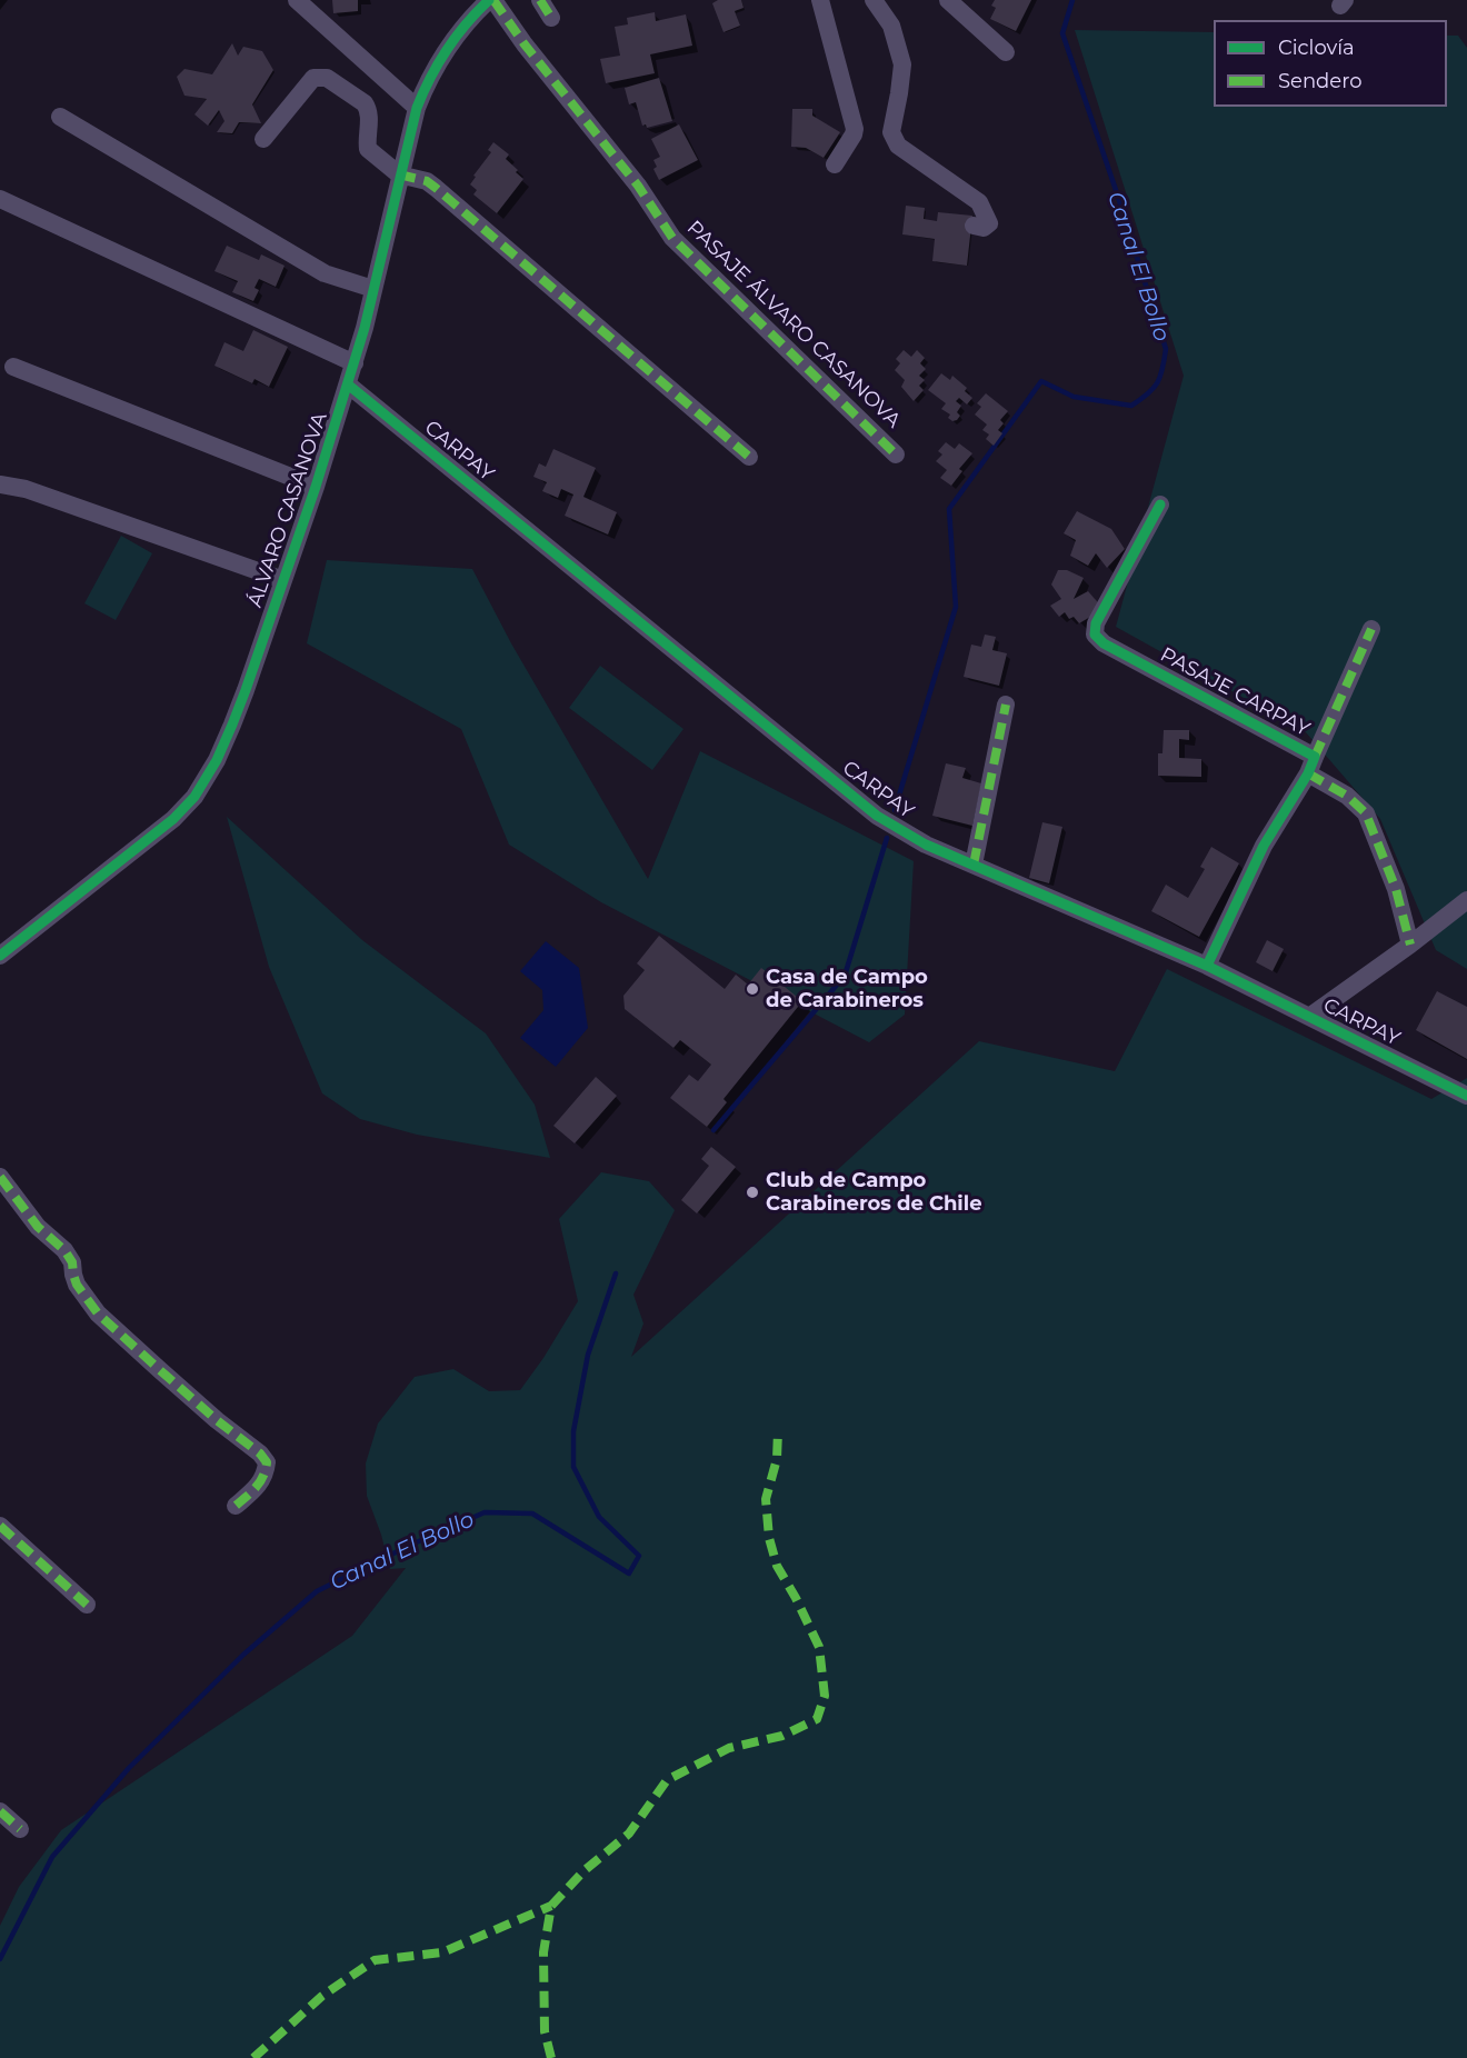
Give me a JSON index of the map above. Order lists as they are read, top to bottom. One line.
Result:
{"streets":{"street":["PASAJE ÁLVARO CASANOVA","CARPAY","ÁLVARO CASANOVA","PASAJE CARPAY"]},"crossings":[["PASAJE ÁLVARO CASANOVA","ÁLVARO CASANOVA"],["CARPAY","ÁLVARO CASANOVA"],["CARPAY","PASAJE CARPAY"]],"water":["Canal El Bollo"],"places":["Casa de Campo de Carabineros","Club de Campo Carabineros de Chile"],"legend":["Ciclovía","Sendero"]}
